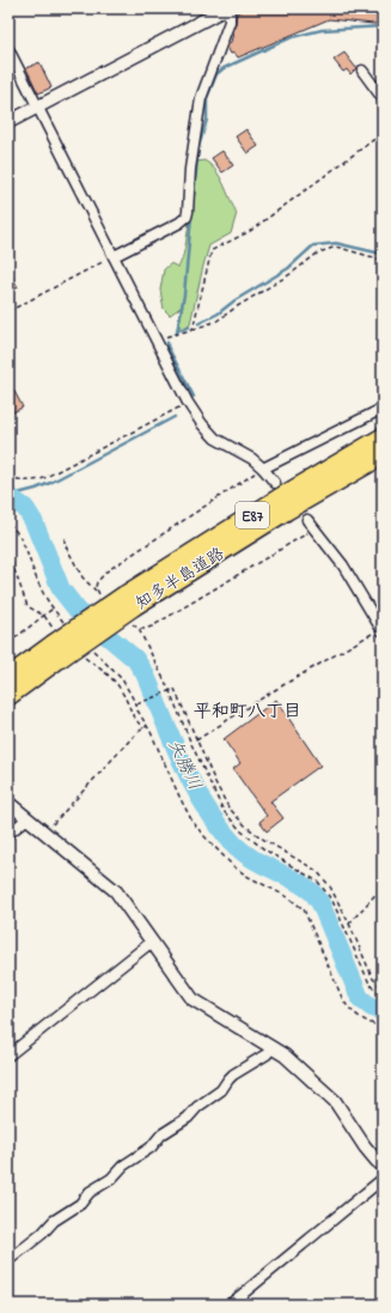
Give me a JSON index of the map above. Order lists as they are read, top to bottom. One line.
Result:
{"streets":{"highway":["E87","知多半島道路"]},"districts":["平和町八丁目"],"water":["矢勝川"]}
